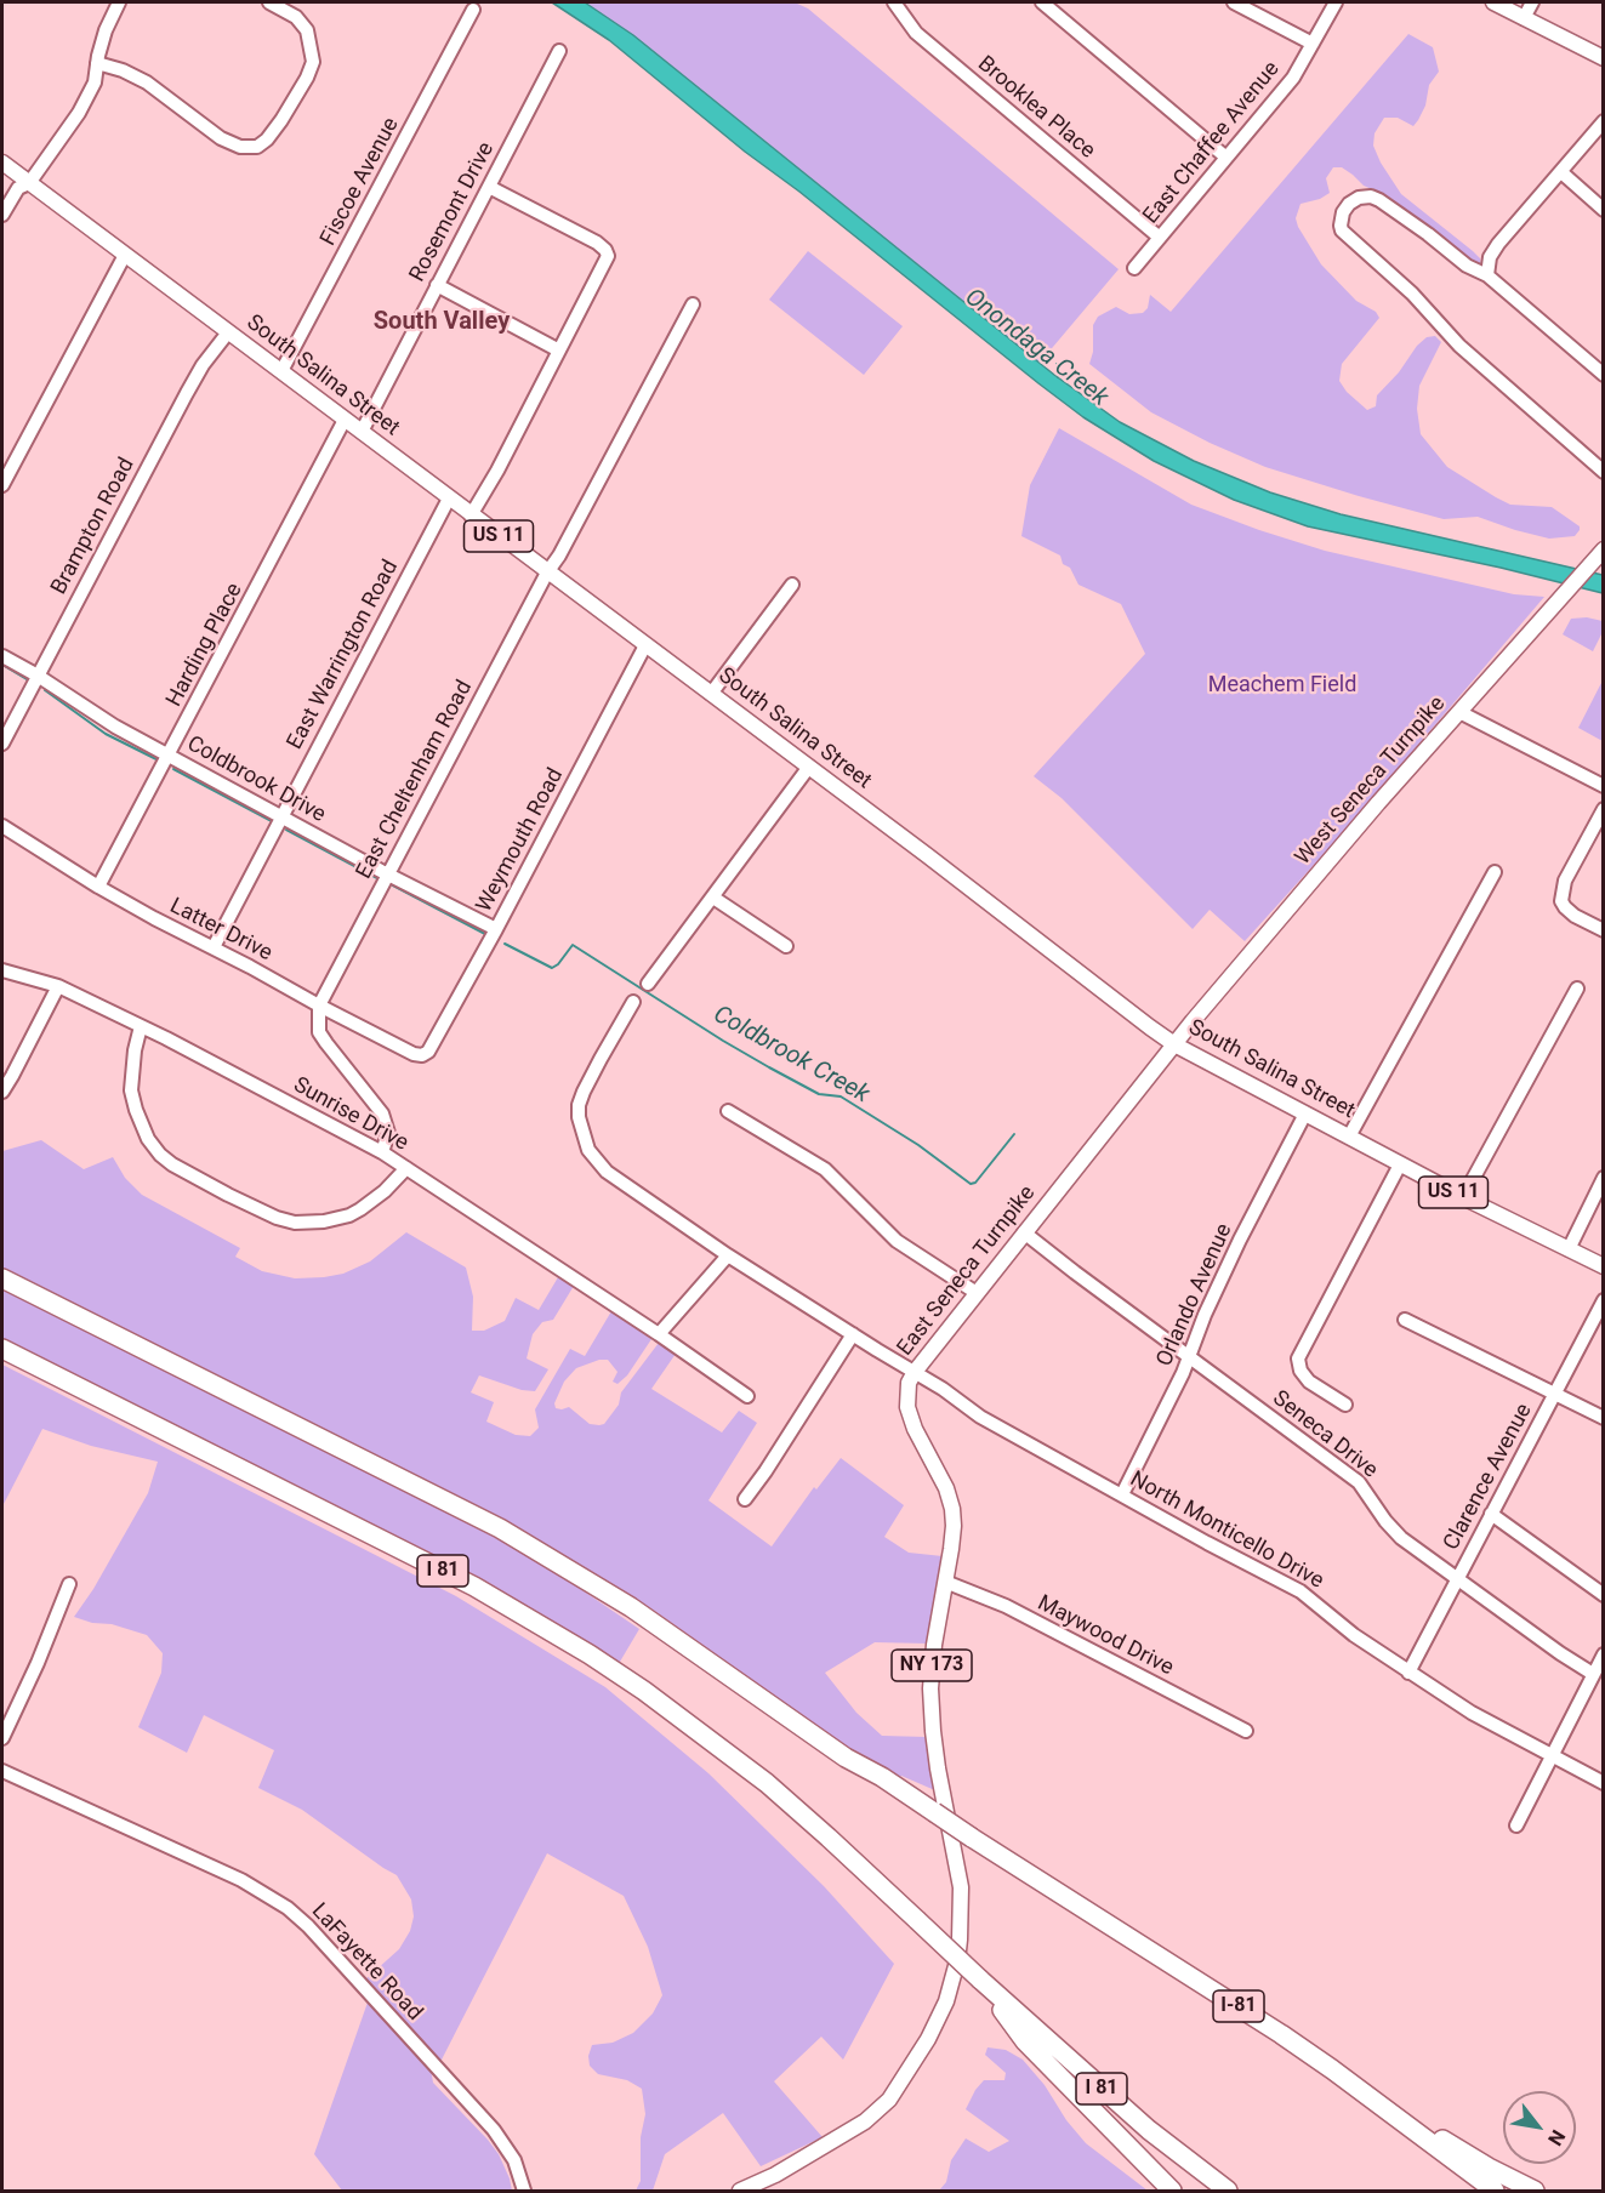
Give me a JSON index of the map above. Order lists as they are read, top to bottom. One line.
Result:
{"streets":{"highway":["I 81","I-81"],"main road":["South Salina Street","US 11","West Seneca Turnpike","East Seneca Turnpike","NY 173"],"street":["Brooklea Place","East Chaffee Avenue","Fiscoe Avenue","Rosemont Drive","Brampton Road","Harding Place","East Warrington Road","Coldbrook Drive","East Cheltenham Road","Weymouth Road","Latter Drive","Sunrise Drive","Orlando Avenue","Seneca Drive","Clarence Avenue","North Monticello Drive","Maywood Drive","LaFayette Road"]},"crossings":[["Brooklea Place","East Chaffee Avenue"],["Fiscoe Avenue","South Salina Street"],["Rosemont Drive","South Salina Street"],["South Salina Street","Brampton Road"],["South Salina Street","Harding Place"],["South Salina Street","East Warrington Road"],["South Salina Street","East Cheltenham Road"],["South Salina Street","West Seneca Turnpike"],["South Salina Street","Weymouth Road"],["South Salina Street","East Seneca Turnpike"],["South Salina Street","Orlando Avenue"],["Brampton Road","Coldbrook Drive"],["Harding Place","Coldbrook Drive"],["Harding Place","Latter Drive"],["East Warrington Road","Coldbrook Drive"],["East Warrington Road","Latter Drive"],["Coldbrook Drive","East Cheltenham Road"],["Coldbrook Drive","Weymouth Road"],["East Cheltenham Road","Latter Drive"],["West Seneca Turnpike","East Seneca Turnpike"],["Weymouth Road","Latter Drive"],["East Seneca Turnpike","Seneca Drive"],["East Seneca Turnpike","North Monticello Drive"],["East Seneca Turnpike","Maywood Drive"],["Orlando Avenue","Seneca Drive"],["Orlando Avenue","North Monticello Drive"],["Seneca Drive","Clarence Avenue"],["Clarence Avenue","North Monticello Drive"]],"districts":["South Valley"],"water":["Onondaga Creek","Coldbrook Creek"],"parks":["Meachem Field"],"north":"bottom right"}
